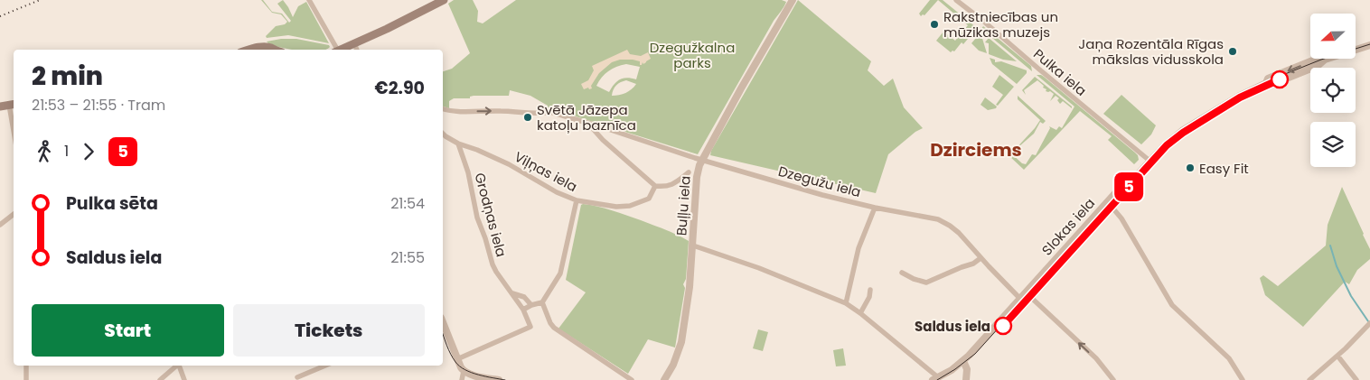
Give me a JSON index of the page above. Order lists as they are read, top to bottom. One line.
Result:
{"streets":{"street":["Pulka iela","Viļņas iela","Dzegužu iela","Buļļu iela","Grodņas iela","Slokas iela"]},"crossings":[["Pulka iela","Slokas iela"],["Viļņas iela","Grodņas iela"],["Dzegužu iela","Buļļu iela"],["Dzegužu iela","Slokas iela"]],"districts":["Dzirciems"],"parks":["Dzegužkalna parks"],"places":["Rakstniecības un mūzikas muzejs","Jaņa Rozentāla Rīgas mākslas vidusskola","Svētā Jāzepa katoļu baznīca","Easy Fit","Saldus iela"],"lines":["tram line 5"],"north":"left","page":{"on_map":"5","heading":["2 min","21:53 – 21:55 · Tram","€2.90"],"legs":["1","5"],"list":[{"name":"Pulka sēta","value":"21:54"},{"name":"Saldus iela","value":"21:55"}],"buttons":["Start","Tickets"]}}
